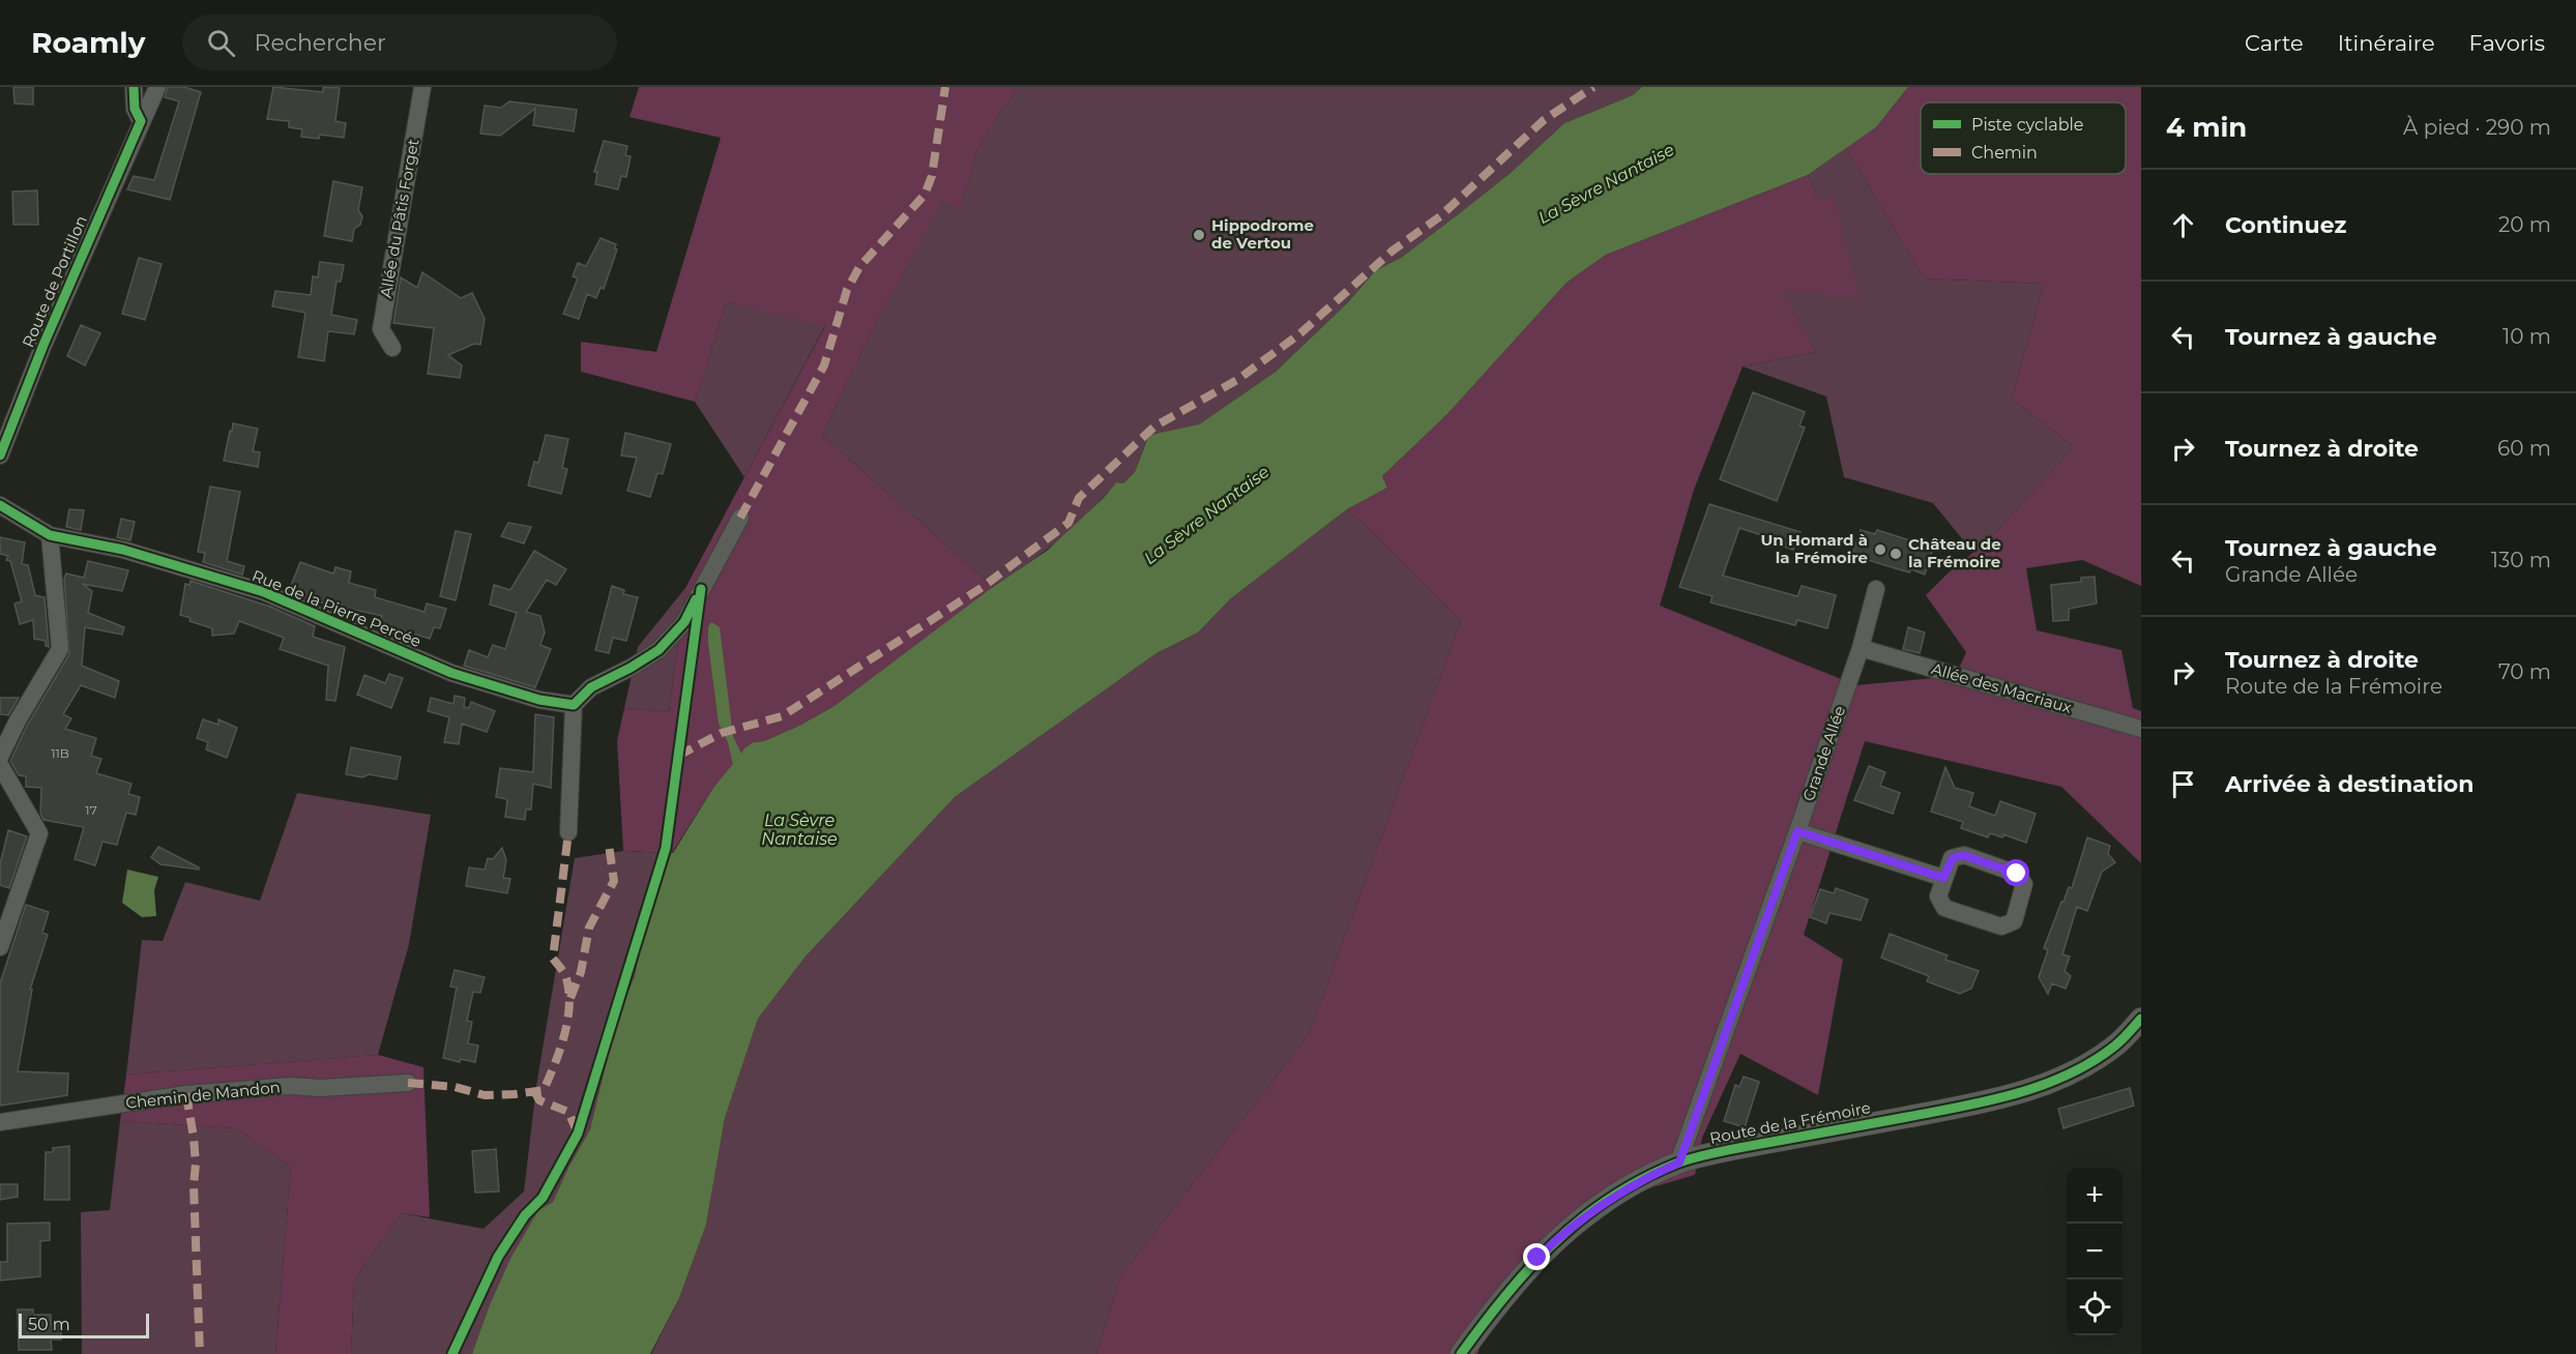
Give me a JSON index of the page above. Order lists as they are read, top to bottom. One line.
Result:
{"streets":{"street":["Allée du Pâtis Forget","Route de Portillon","Rue de la Pierre Percée","Allée des Macriaux","Grande Allée","Chemin de Mandon","Route de la Frémoire"]},"crossings":[["Allée des Macriaux","Grande Allée"],["Grande Allée","Route de la Frémoire"]],"water":["La Sèvre Nantaise"],"places":["Hippodrome de Vertou","Un Homard à la Frémoire","Château de la Frémoire"],"house_numbers":["11B","17"],"legend":["Piste cyclable","Chemin"],"scale_bar":"50 m","page":{"header":"Roamly","search":"Rechercher","nav":["Carte","Itinéraire","Favoris"],"heading":["4 min","À pied · 290 m"],"list":[["Continuez","20 m"],["Tournez à gauche","10 m"],["Tournez à droite","60 m"],["Tournez à gauche","Grande Allée","130 m"],["Tournez à droite","Route de la Frémoire","70 m"],"Arrivée à destination"],"map_buttons":["+","−"],"scale":"50 m"}}
